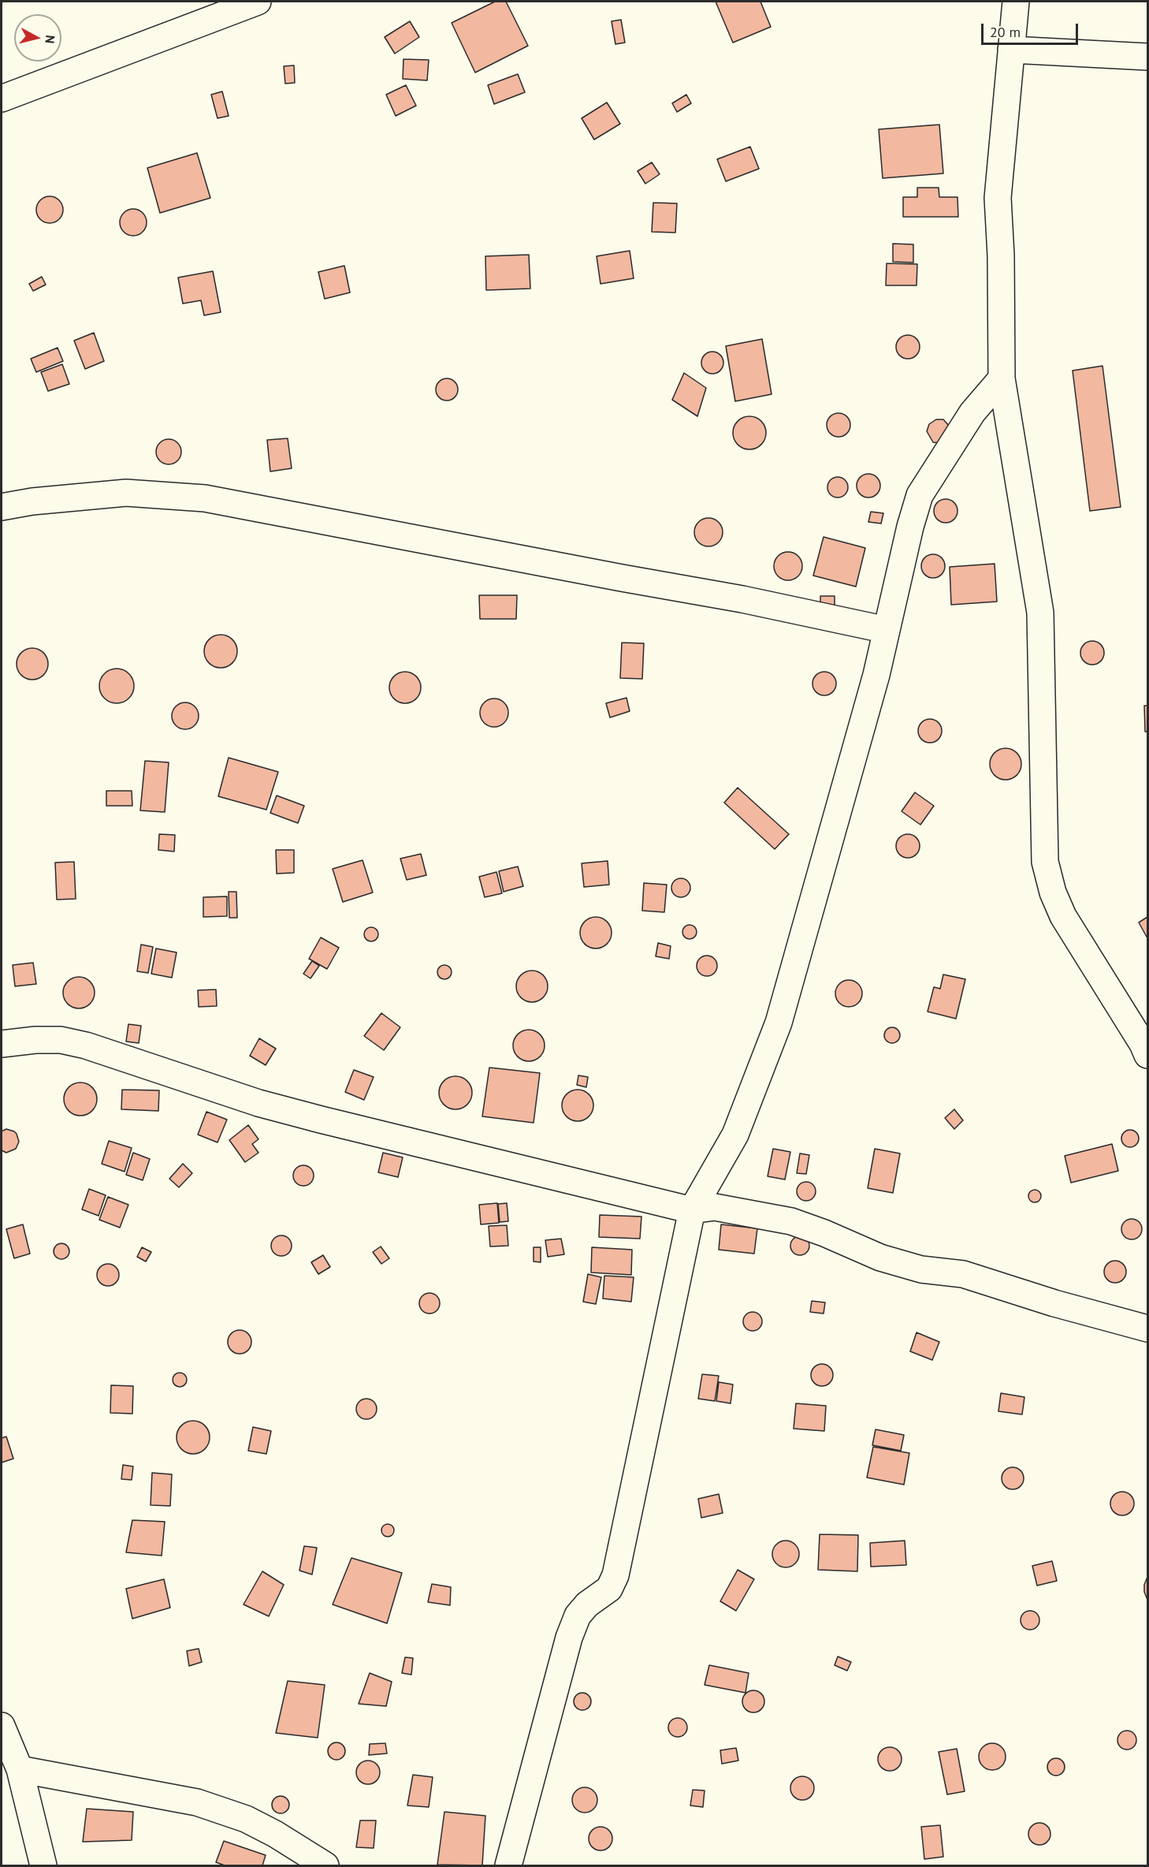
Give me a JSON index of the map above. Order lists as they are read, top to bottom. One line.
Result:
{"scale_bar":"20 m","north":"right"}
